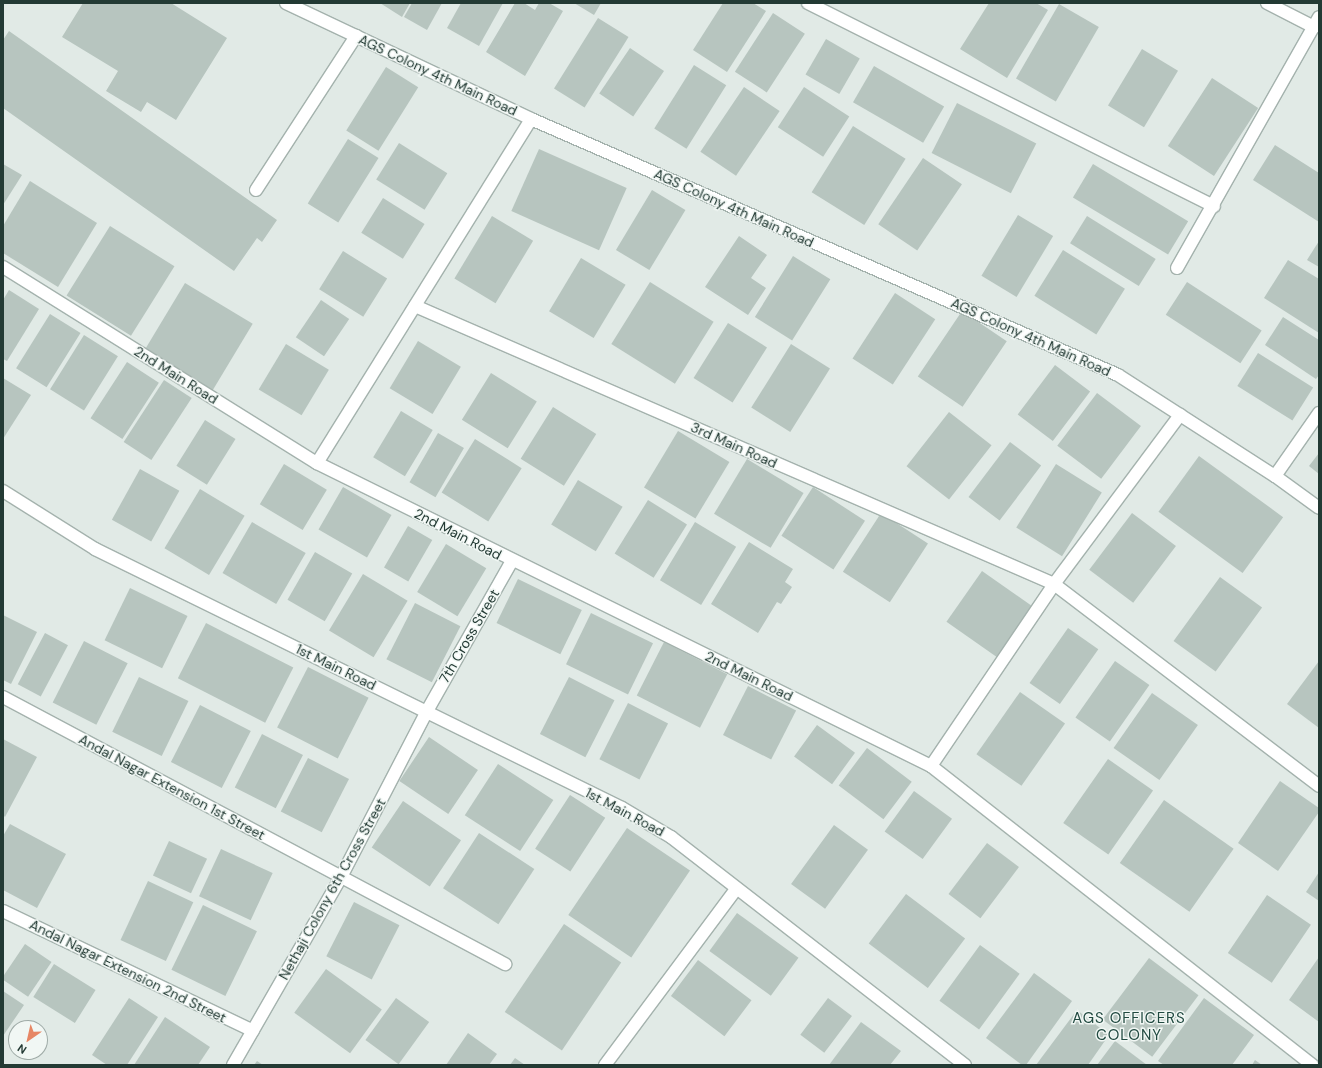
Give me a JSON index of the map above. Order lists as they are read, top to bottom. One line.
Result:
{"streets":{"street":["AGS Colony 4th Main Road","2nd Main Road","3rd Main Road","7th Cross Street","1st Main Road","Andal Nagar Extension 1st Street","Nethaji Colony 6th Cross Street","Andal Nagar Extension 2nd Street"]},"crossings":[["2nd Main Road","7th Cross Street"],["7th Cross Street","1st Main Road"],["7th Cross Street","Nethaji Colony 6th Cross Street"],["1st Main Road","Nethaji Colony 6th Cross Street"],["Andal Nagar Extension 1st Street","Nethaji Colony 6th Cross Street"],["Nethaji Colony 6th Cross Street","Andal Nagar Extension 2nd Street"]],"districts":["AGS OFFICERS COLONY"],"north":"bottom left"}
